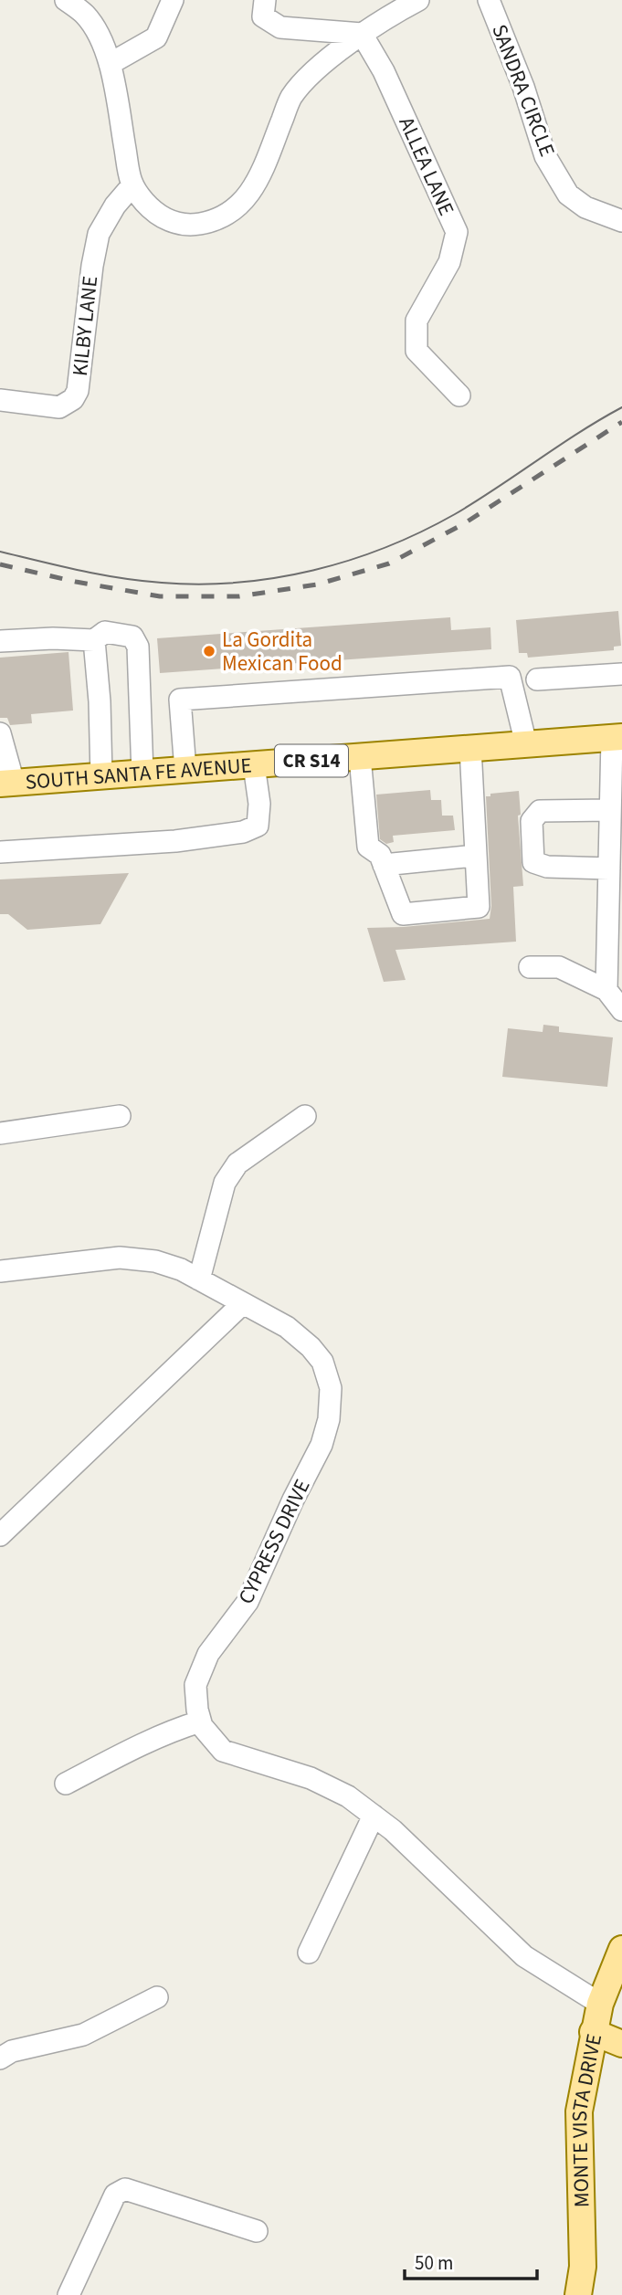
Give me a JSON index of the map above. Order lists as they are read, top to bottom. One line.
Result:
{"streets":{"main road":["CR S14","SOUTH SANTA FE AVENUE","MONTE VISTA DRIVE"],"street":["SANDRA CIRCLE","ALLEA LANE","KILBY LANE","CYPRESS DRIVE"]},"places":["La Gordita Mexican Food"],"scale_bar":"50 m"}
